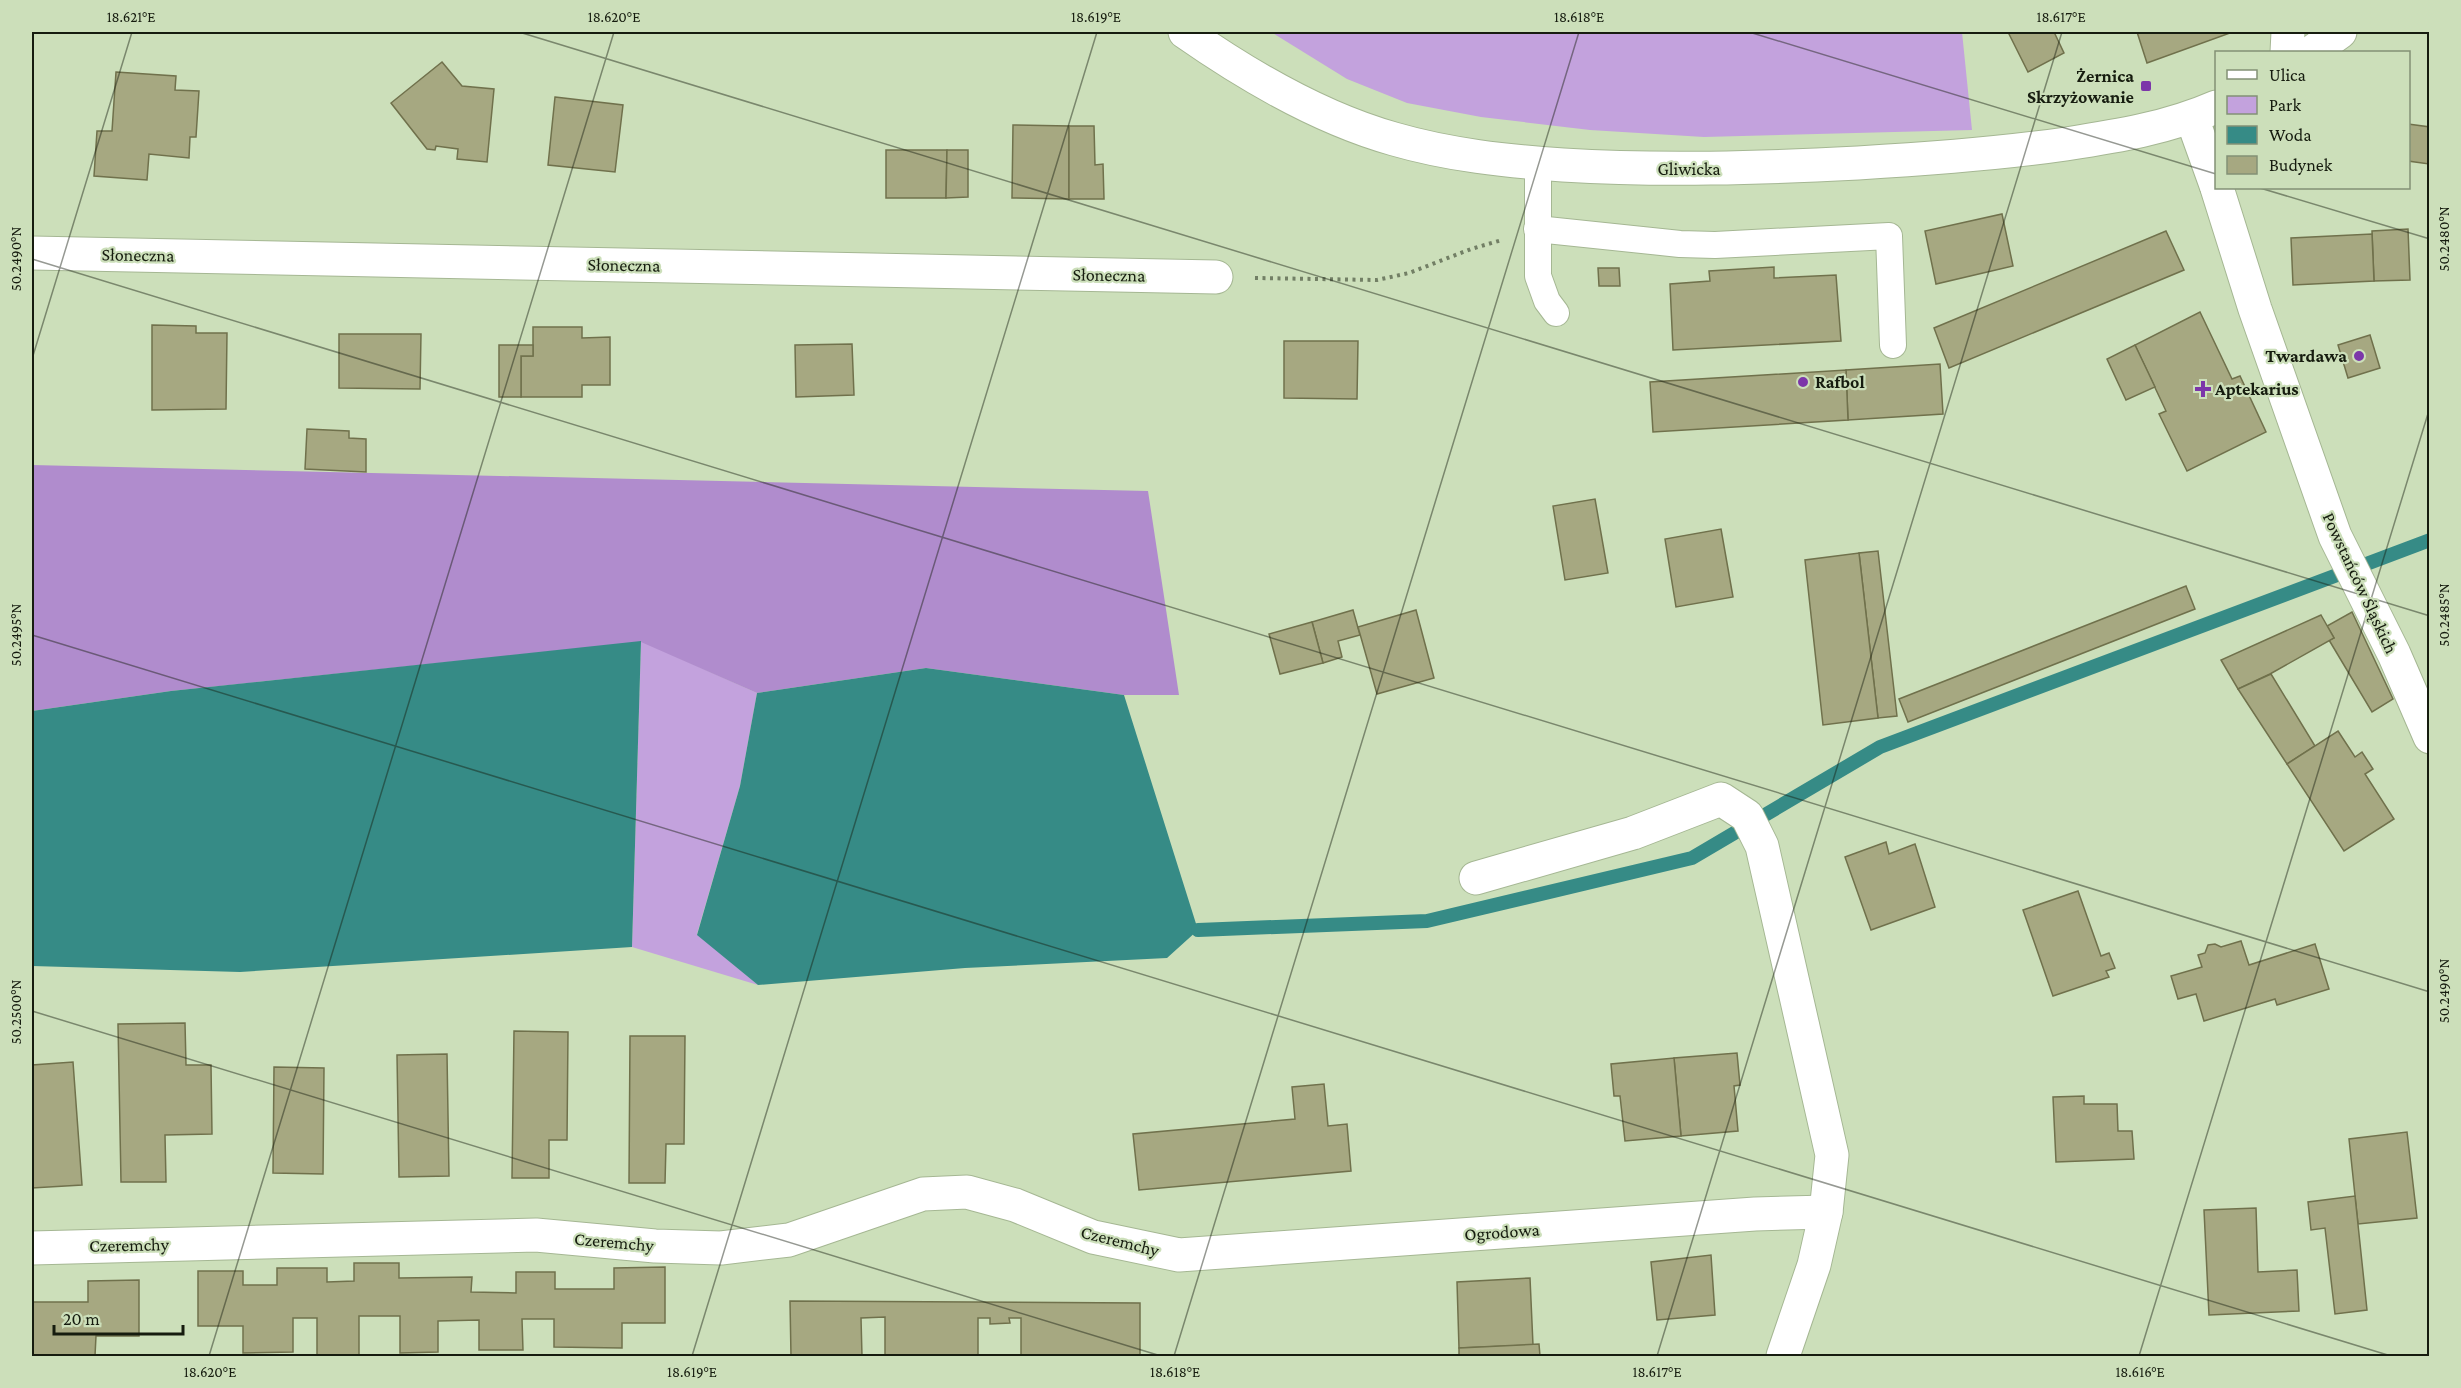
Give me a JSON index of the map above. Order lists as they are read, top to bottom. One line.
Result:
{"streets":{"street":["Gliwicka","Słoneczna","Powstańców Śląskich","Ogrodowa","Czeremchy"]},"crossings":[["Gliwicka","Powstańców Śląskich"],["Ogrodowa","Czeremchy"]],"places":{"transit":["Żernica Skrzyżowanie"],"other":["Twardawa","Rafbol"],"health":["Aptekarius"]},"legend":["Ulica","Park","Woda","Budynek"],"scale_bar":"20 m","coordinates":["18.621°E","18.620°E","18.619°E","18.618°E","18.617°E","50.2480°N","50.2490°N","50.2485°N","50.2495°N","50.2500°N","18.616°E"]}
